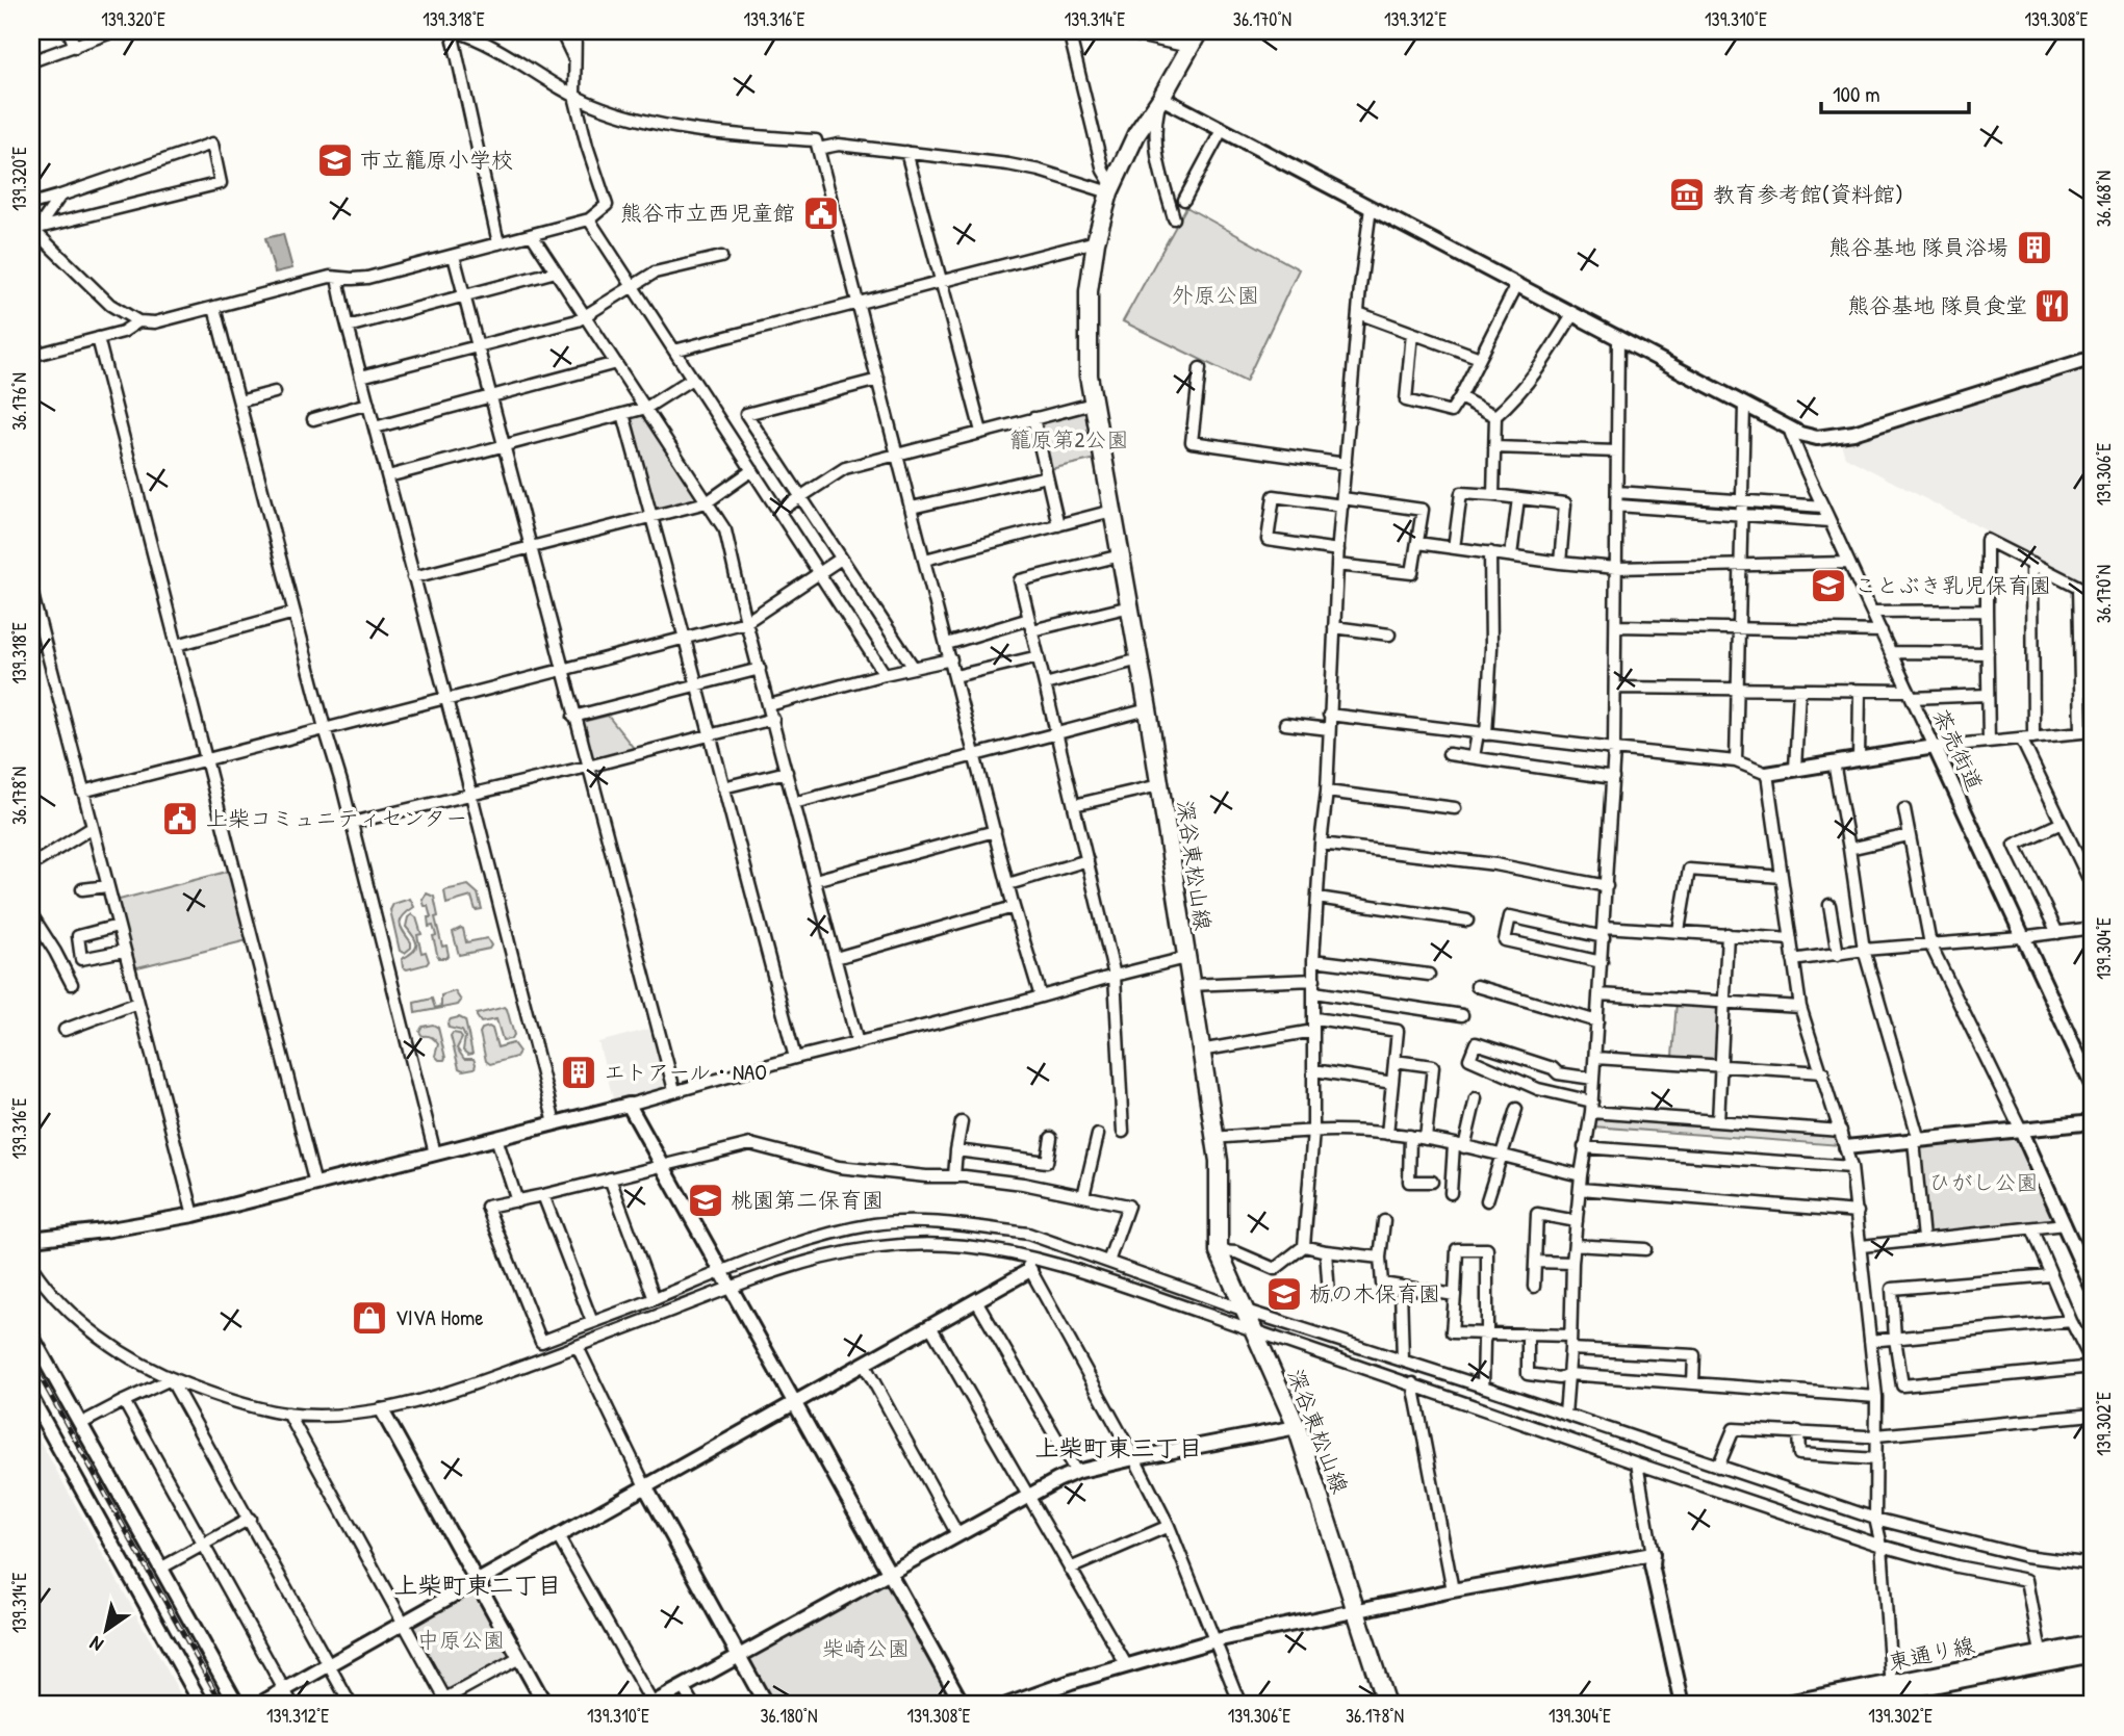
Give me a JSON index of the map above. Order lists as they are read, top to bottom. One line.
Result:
{"streets":{"main road":["深谷東松山線"],"street":["茶売街道","東通り線"]},"districts":["上柴町東三丁目","上柴町東二丁目"],"parks":["外原公園","籠原第2公園","ひがし公園","中原公園","柴崎公園"],"places":{"school or university":["市立籠原小学校","ことぶき乳児保育園","桃園第二保育園","栃の木保育園"],"museum":["教育参考館(資料館)"],"public building":["熊谷市立西児童館","上柴コミュニティセンター"],"building":["熊谷基地 隊員浴場","エトアール・NAO"],"restaurant":["熊谷基地 隊員食堂"],"shop":["VIVA Home"]},"scale_bar":"100 m","north":"bottom left","coordinates":["139.320°E","139.318°E","139.316°E","139.314°E","36.170°N","139.312°E","139.310°E","139.308°E","36.168°N","36.176°N","139.306°E","36.178°N","139.304°E","139.302°E","36.180°N"]}
